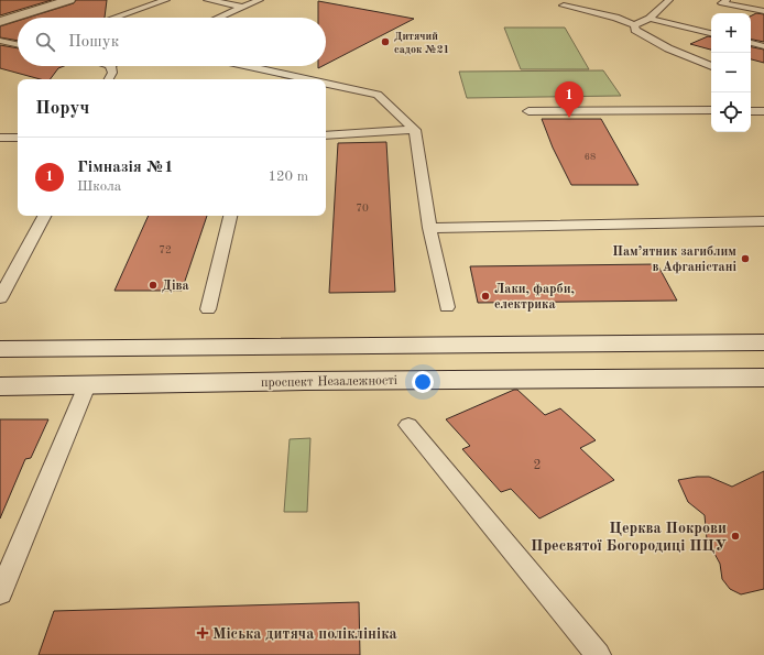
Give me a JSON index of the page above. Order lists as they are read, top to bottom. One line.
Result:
{"streets":{"main road":["проспект Незалежності"]},"places":{"other":["Дитячий садок №21","Пам’ятник загиблим в Афганістані","Діва","Лаки, фарби, електрика","Церква Покрови Пресвятої Богородиці ПЦУ"],"health":["Міська дитяча поліклініка"]},"house_numbers":["68","70","72","2"],"page":{"map_buttons":["+","−"],"search":"Пошук","heading":"Поруч","pins":"1","list":[{"mark":"1","name":"Гімназія №1","note":"Школа","value":"120 m"}]}}
